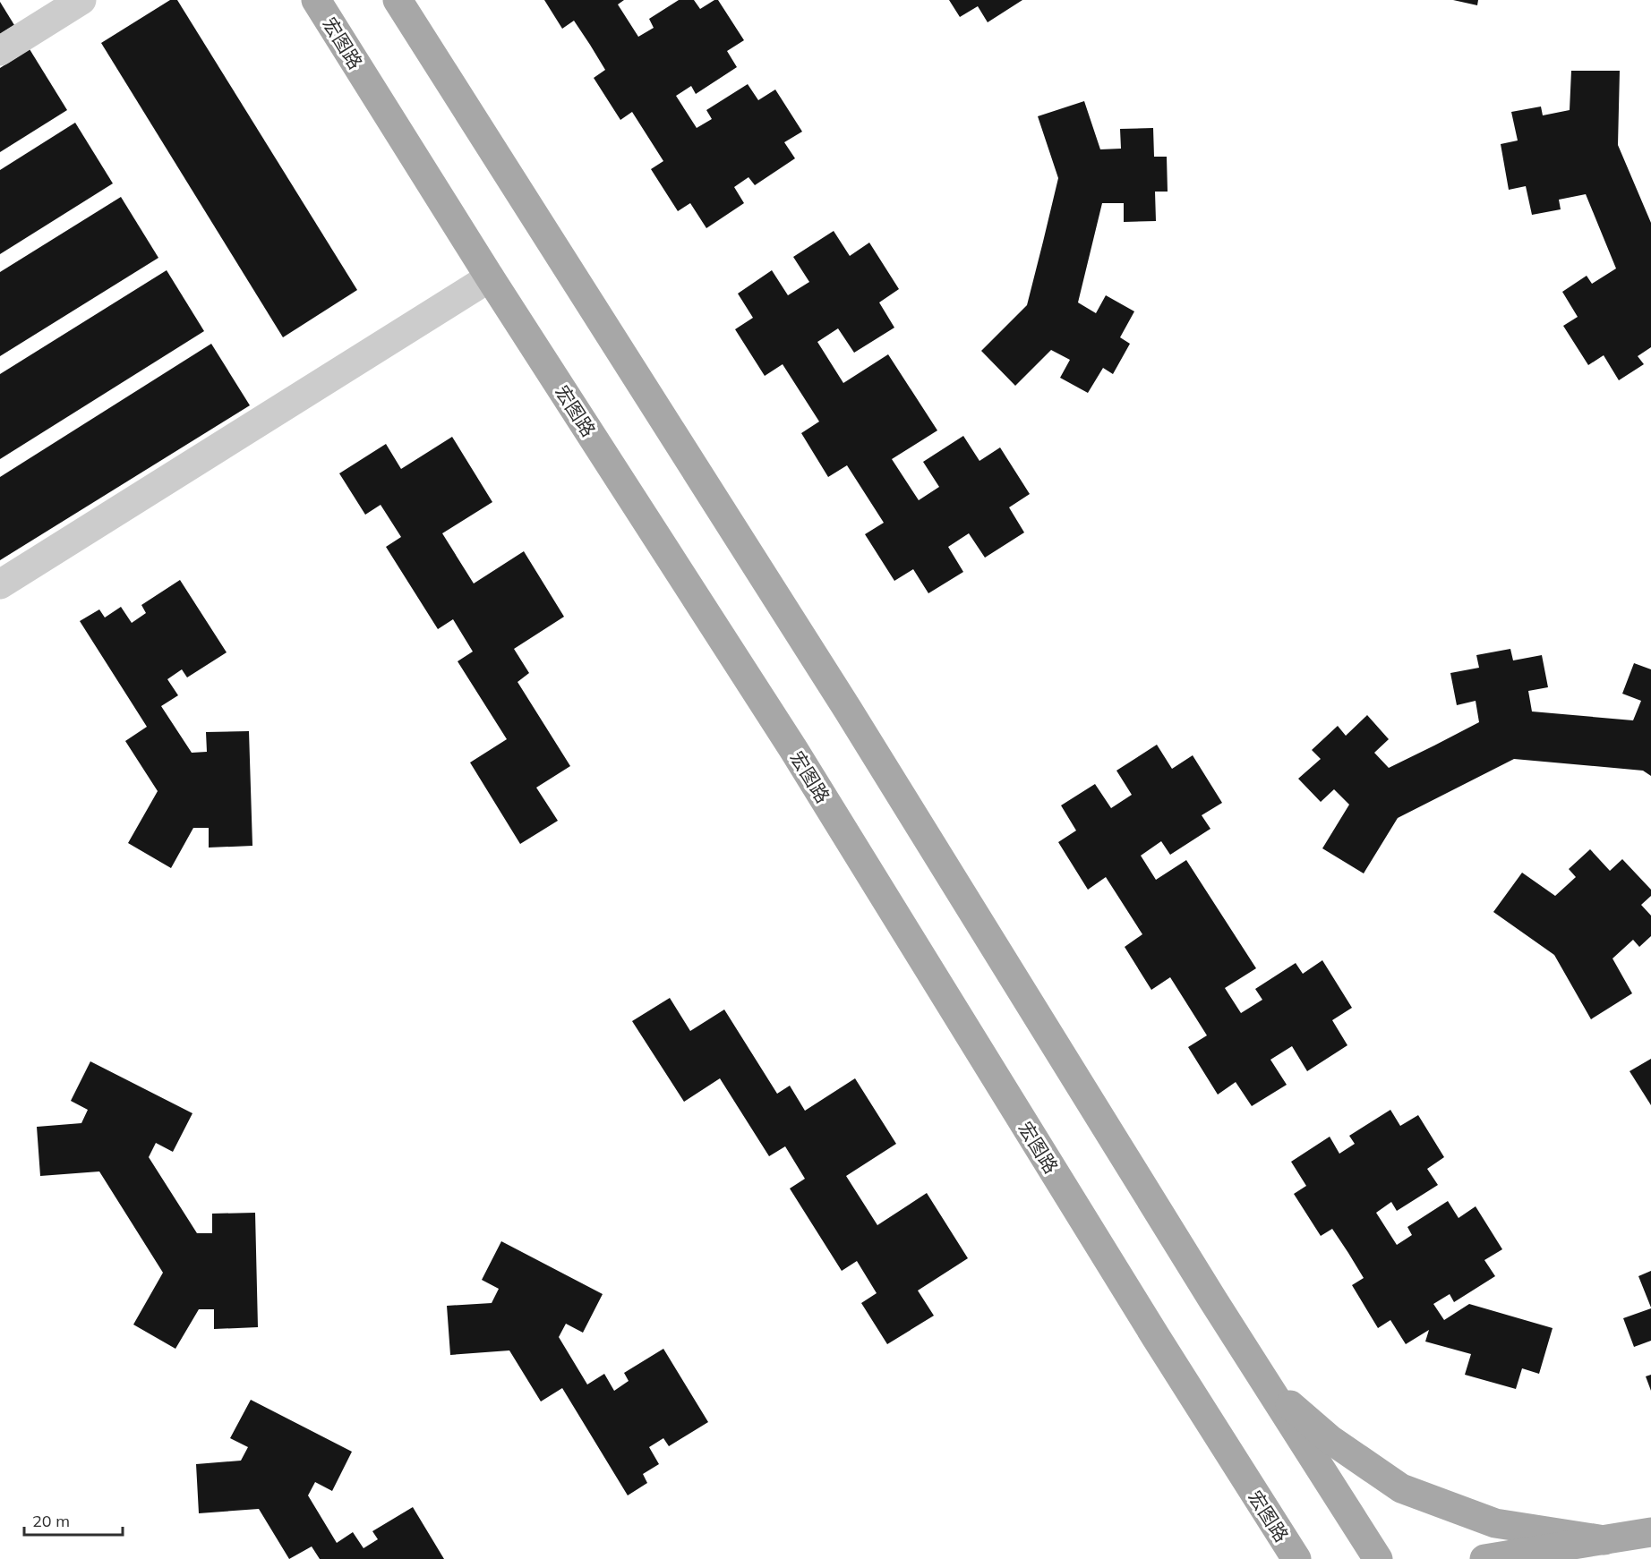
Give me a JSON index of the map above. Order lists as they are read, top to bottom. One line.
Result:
{"streets":{"main road":["宏图路"]},"scale_bar":"20 m"}
